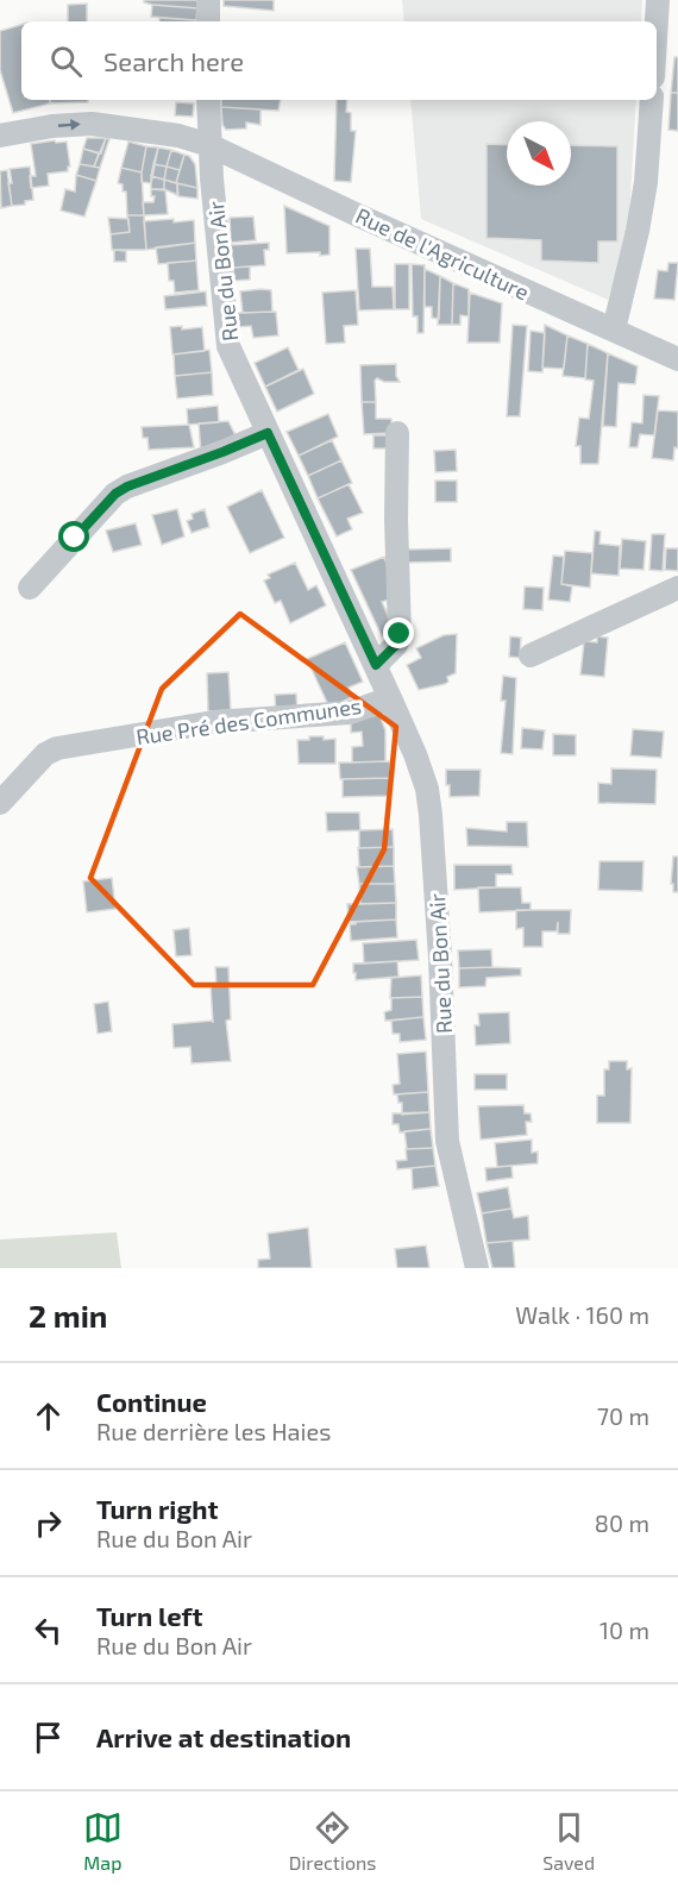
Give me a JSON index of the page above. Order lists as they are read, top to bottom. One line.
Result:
{"streets":{"street":["Rue de l'Agriculture","Rue du Bon Air","Rue Pré des Communes"]},"crossings":[["Rue de l'Agriculture","Rue du Bon Air"],["Rue du Bon Air","Rue Pré des Communes"]],"north":"bottom right","page":{"search":"Search here","heading":["2 min","Walk · 160 m"],"list":[["Continue","Rue derrière les Haies","70 m"],["Turn right","Rue du Bon Air","80 m"],["Turn left","Rue du Bon Air","10 m"],"Arrive at destination"],"nav":["Map","Directions","Saved"]}}
